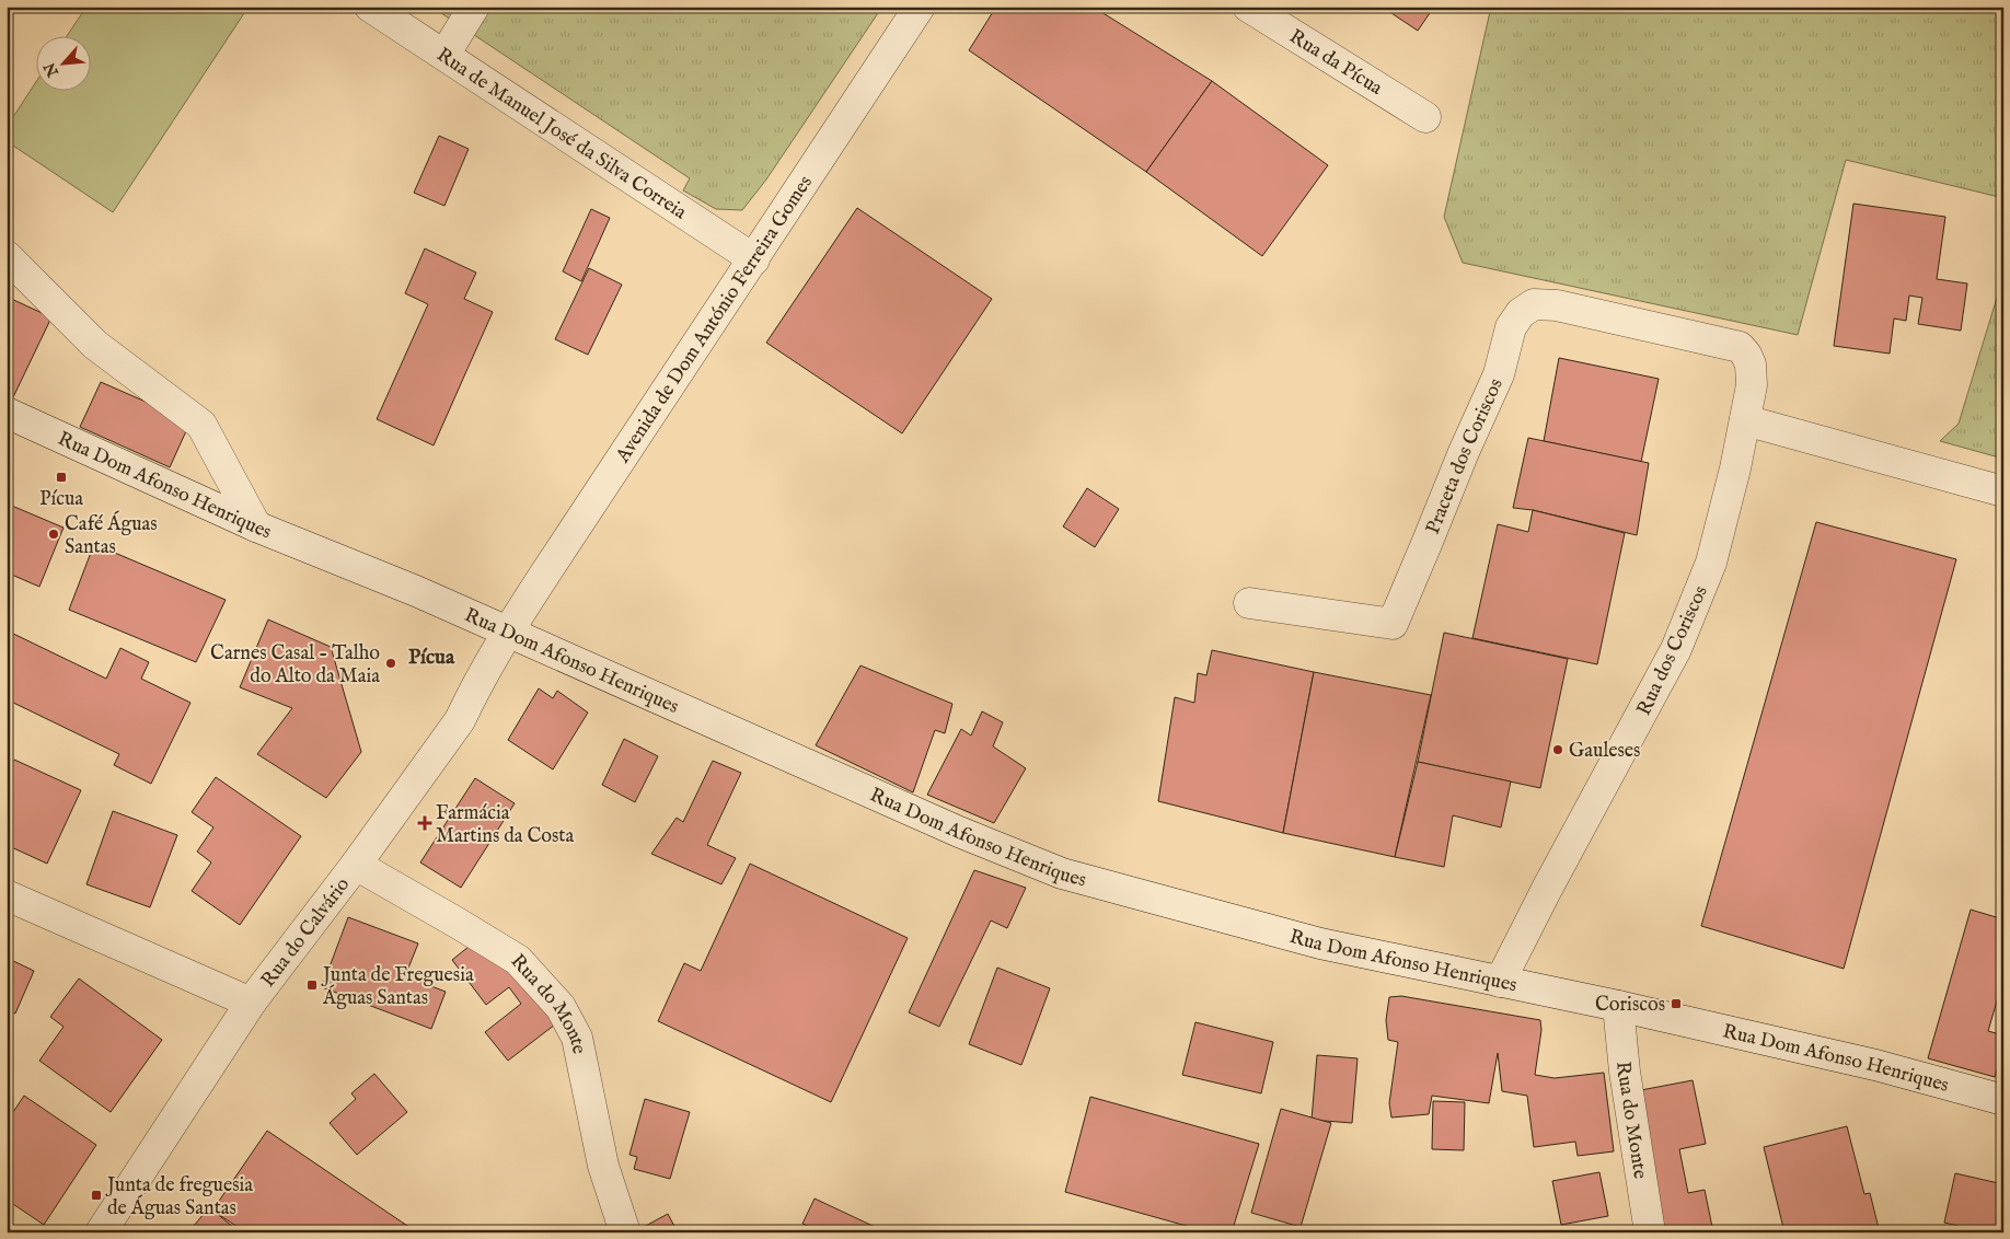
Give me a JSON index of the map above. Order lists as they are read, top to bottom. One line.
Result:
{"streets":{"street":["Rua da Pícua","Rua de Manuel José da Silva Correia","Avenida de Dom António Ferreira Gomes","Praceta dos Coriscos","Rua Dom Afonso Henriques","Rua dos Coriscos","Rua do Calvário","Rua do Monte"]},"crossings":[["Rua de Manuel José da Silva Correia","Avenida de Dom António Ferreira Gomes"],["Avenida de Dom António Ferreira Gomes","Rua Dom Afonso Henriques"],["Avenida de Dom António Ferreira Gomes","Rua do Calvário"],["Praceta dos Coriscos","Rua dos Coriscos"],["Rua Dom Afonso Henriques","Rua dos Coriscos"],["Rua Dom Afonso Henriques","Rua do Calvário"],["Rua Dom Afonso Henriques","Rua do Monte"],["Rua do Calvário","Rua do Monte"]],"districts":["Pícua"],"places":{"transit":["Pícua","Junta de Freguesia Águas Santas","Coriscos","Junta de freguesia de Águas Santas"],"other":["Café Águas Santas","Carnes Casal - Talho do Alto da Maia","Gauleses"],"health":["Farmácia Martins da Costa"]},"north":"bottom left"}
